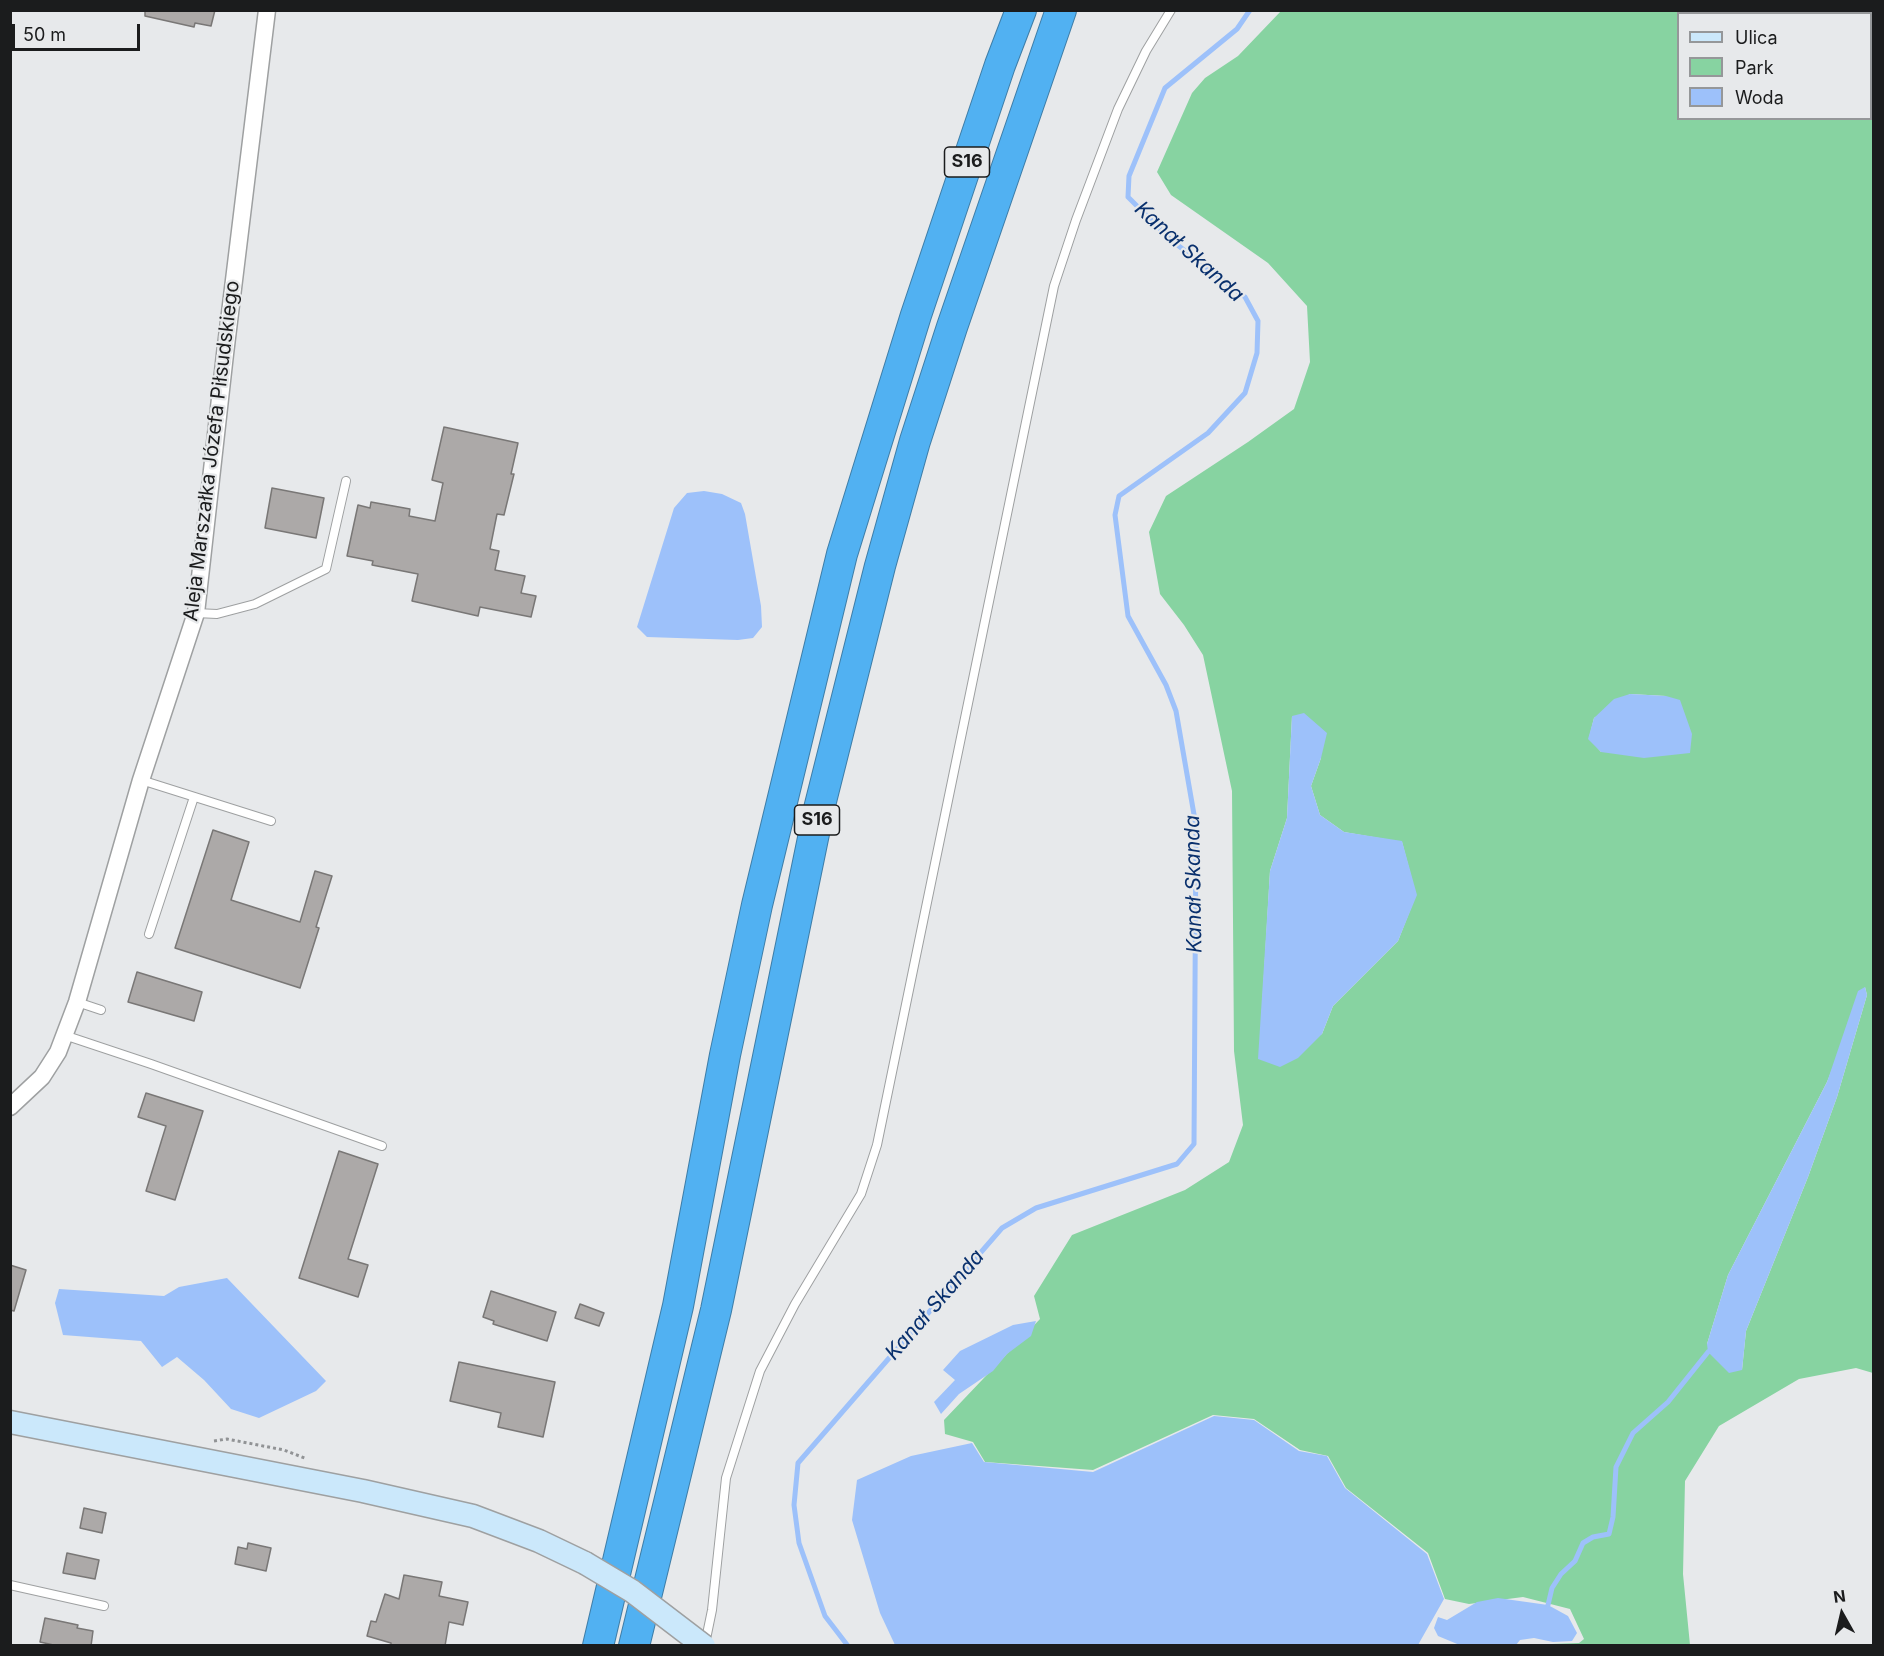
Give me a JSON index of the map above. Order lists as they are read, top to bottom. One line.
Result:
{"streets":{"highway":["S16"],"street":["Aleja Marszałka Józefa Piłsudskiego"]},"water":["Kanał Skanda"],"legend":["Ulica","Park","Woda"],"scale_bar":"50 m","north":"top"}
